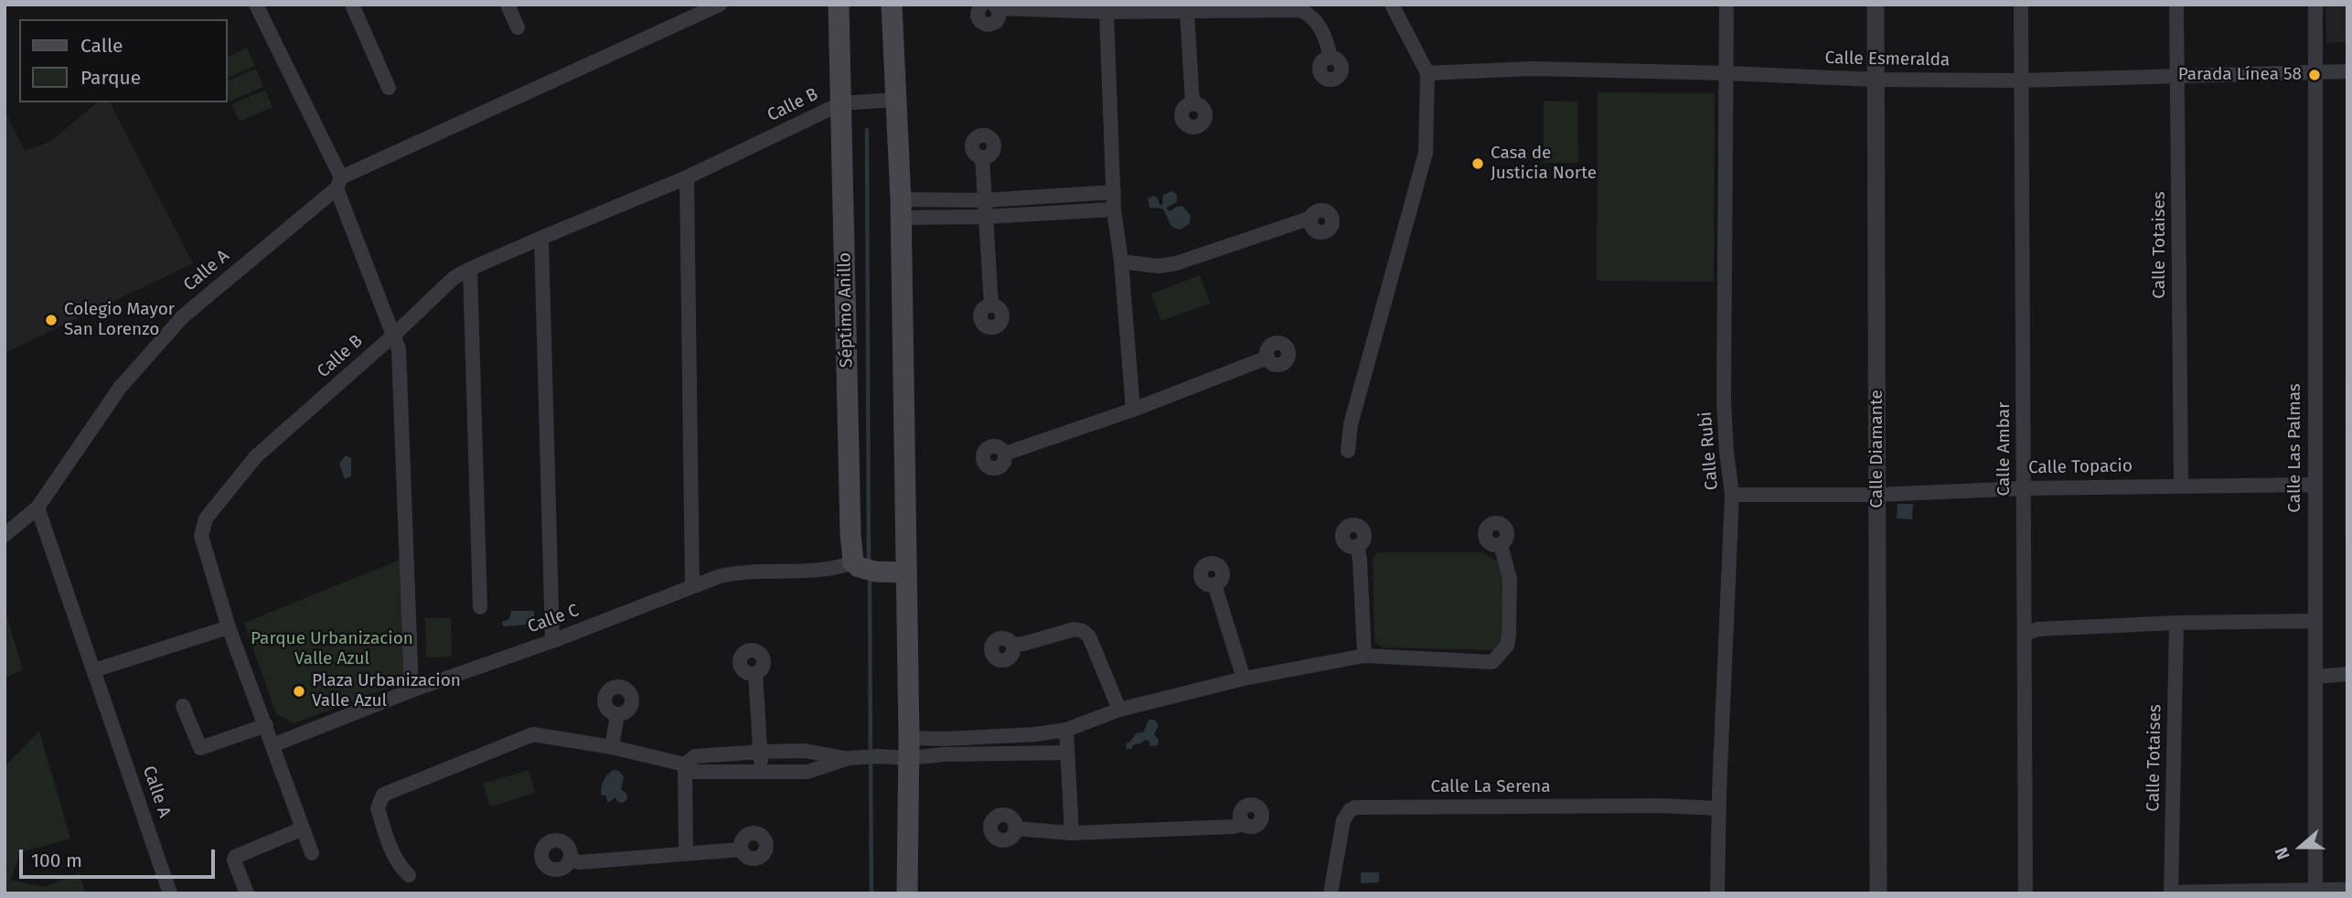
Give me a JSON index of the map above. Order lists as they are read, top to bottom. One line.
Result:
{"streets":{"main road":["Séptimo Anillo"],"street":["Calle Esmeralda","Calle B","Calle Totaises","Calle A","Calle Las Palmas","Calle Diamante","Calle Ambar","Calle Rubi","Calle Topacio","Calle C","Calle La Serena"]},"crossings":[["Calle Esmeralda","Calle Totaises"],["Calle Esmeralda","Calle Las Palmas"],["Calle Esmeralda","Calle Diamante"],["Calle Esmeralda","Calle Ambar"],["Calle Esmeralda","Calle Rubi"],["Calle B","Séptimo Anillo"],["Calle B","Calle C"],["Calle Totaises","Calle Topacio"],["Séptimo Anillo","Calle C"],["Calle Las Palmas","Calle Topacio"],["Calle Diamante","Calle Topacio"],["Calle Ambar","Calle Topacio"],["Calle Rubi","Calle Topacio"],["Calle Rubi","Calle La Serena"]],"parks":["Parque Urbanizacion Valle Azul"],"places":["Parada Línea 58","Casa de Justicia Norte","Colegio Mayor San Lorenzo","Plaza Urbanizacion Valle Azul"],"legend":["Calle","Parque"],"scale_bar":"100 m","north":"left"}
